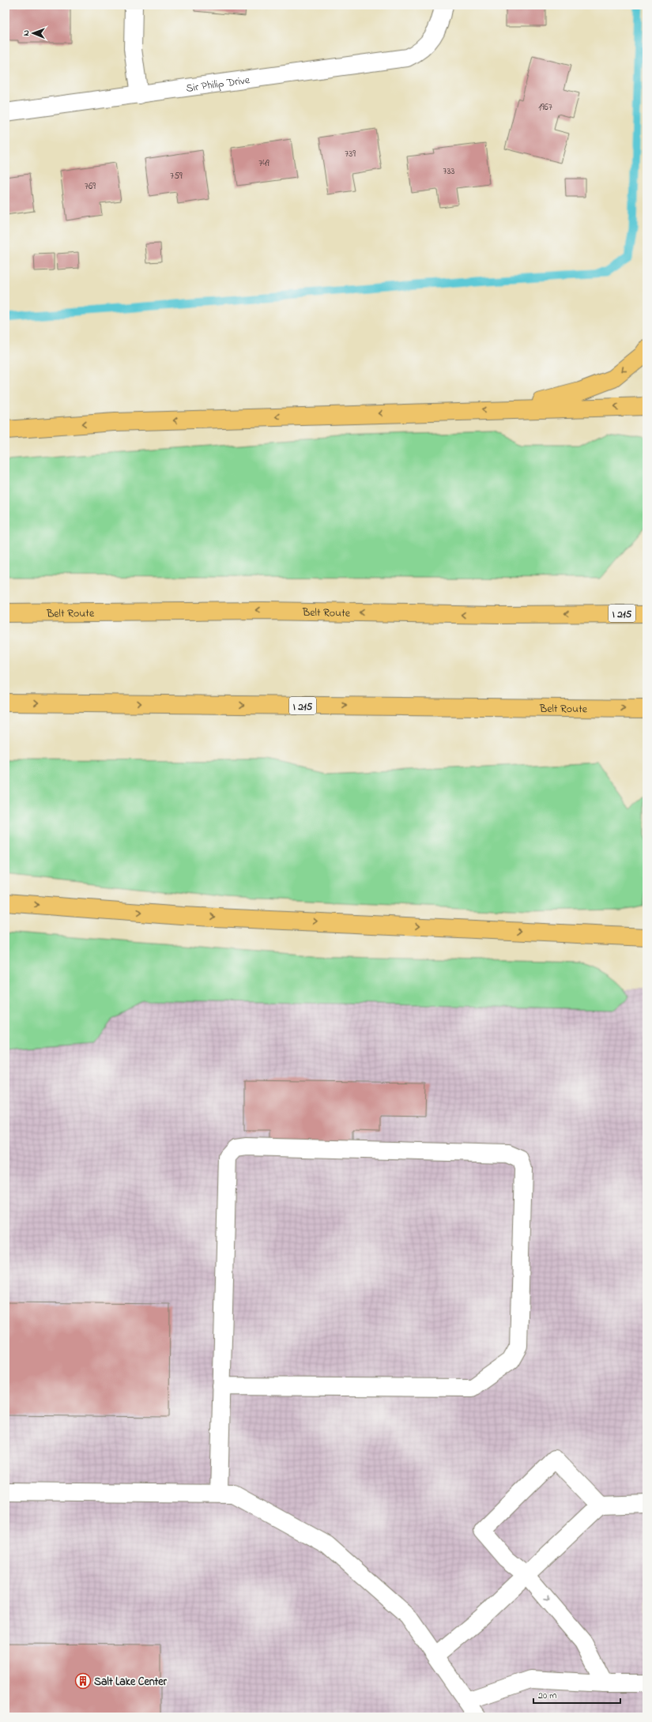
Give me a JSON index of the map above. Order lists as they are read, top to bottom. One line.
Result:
{"streets":{"highway":["Belt Route","I 215"],"street":["Sir Philip Drive"]},"places":{"building":["Salt Lake Center"]},"house_numbers":["1967","739","749","733","759","769"],"scale_bar":"20 m","north":"left"}
